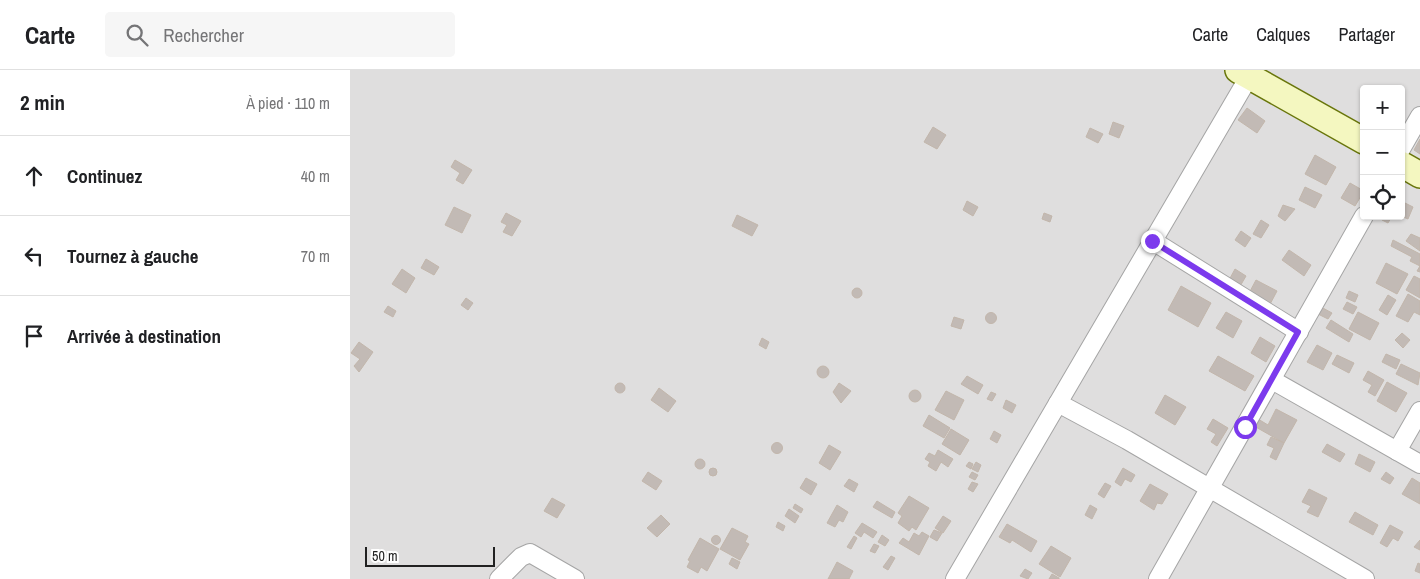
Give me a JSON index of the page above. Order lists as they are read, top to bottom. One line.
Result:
{"scale_bar":"50 m","page":{"header":"Carte","search":"Rechercher","nav":["Carte","Calques","Partager"],"heading":["2 min","À pied · 110 m"],"map_buttons":["+","−"],"list":[["Continuez","40 m"],["Tournez à gauche","70 m"],"Arrivée à destination"],"scale":"50 m"}}
